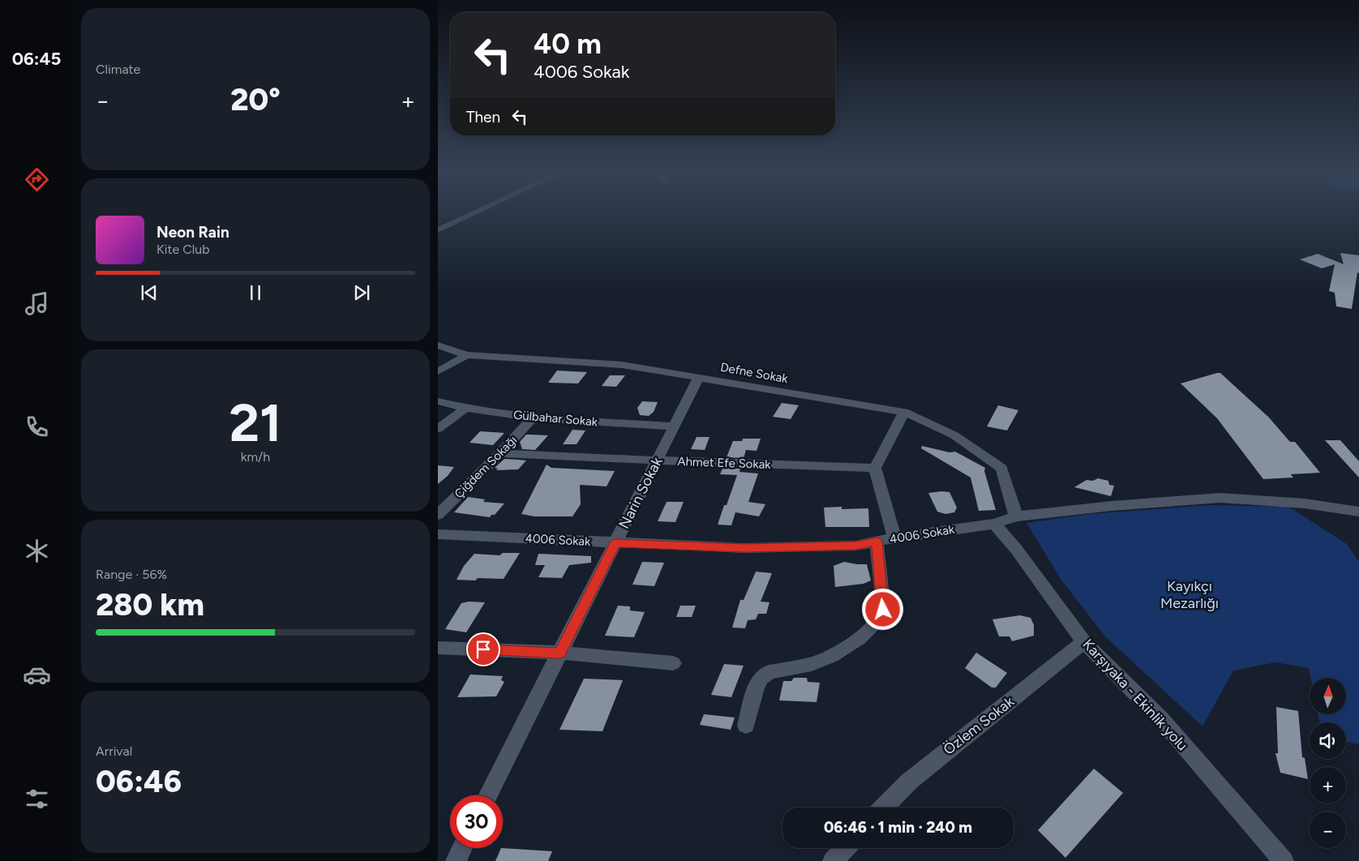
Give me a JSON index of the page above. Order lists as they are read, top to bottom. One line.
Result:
{"streets":{"street":["Defne Sokak","Gülbahar Sokak","Ahmet Efe Sokak","Çiğdem Sokağı","Narin Sokak","4006 Sokak","Karşıyaka - Ekinlik yolu","Özlem Sokak"]},"crossings":[["Defne Sokak","Narin Sokak"],["Defne Sokak","4006 Sokak"],["Gülbahar Sokak","Çiğdem Sokağı"],["Gülbahar Sokak","Narin Sokak"],["Ahmet Efe Sokak","Çiğdem Sokağı"],["Ahmet Efe Sokak","Narin Sokak"],["Narin Sokak","4006 Sokak"],["4006 Sokak","Karşıyaka - Ekinlik yolu"],["Karşıyaka - Ekinlik yolu","Özlem Sokak"]],"parks":["Kayıkçı Mezarlığı"],"north":"top","page":{"tabs":"06:45","tile":["Climate",["21","km/h"],["Range · 56%","280 km"],["Arrival","06:46"]],"turn":["40 m","4006 Sokak"],"heat":["−","20°","+"],"then":"Then","song":["Neon Rain","Kite Club"],"map_buttons":["+","−"],"limit":"30","trip":"06:46 · 1 min · 240 m"}}
